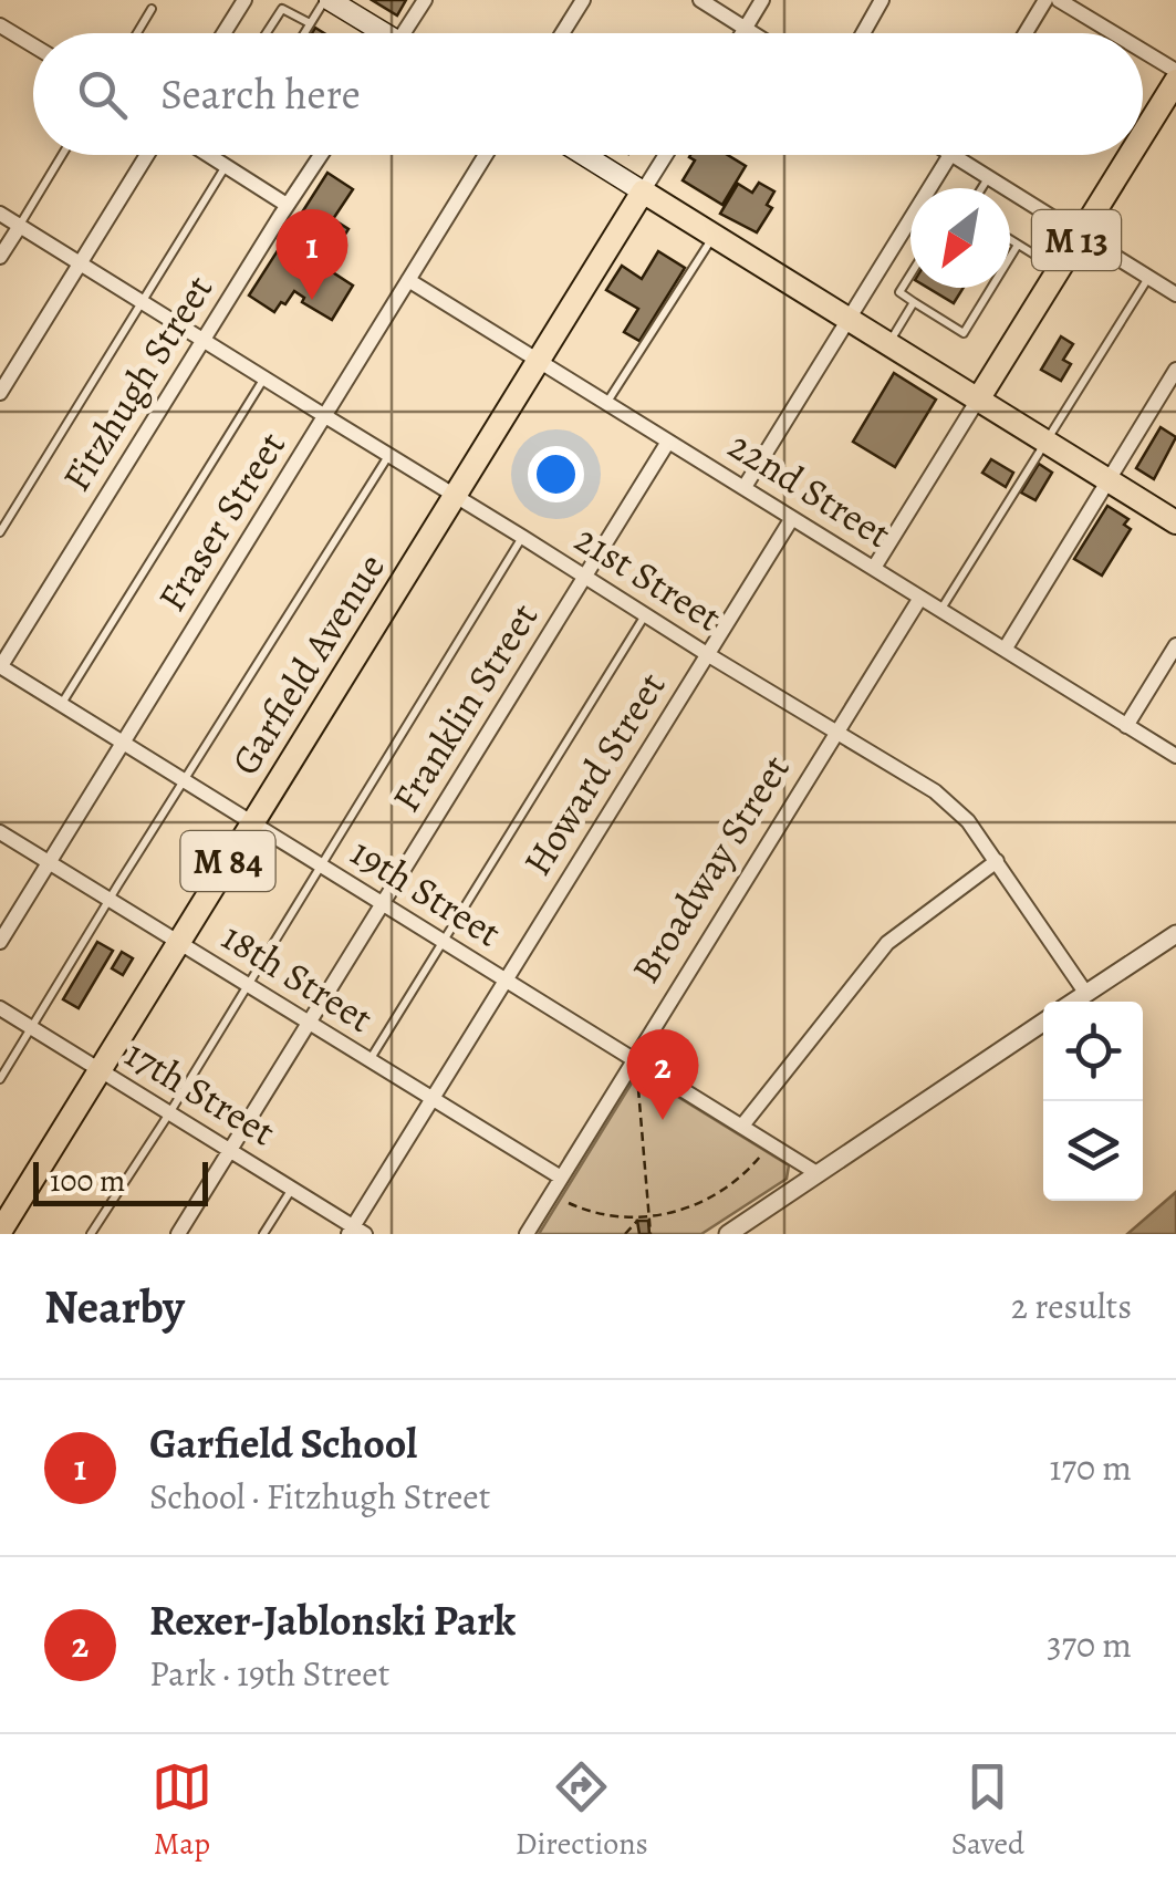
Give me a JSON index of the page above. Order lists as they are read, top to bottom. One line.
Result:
{"streets":{"main road":["M 13","Garfield Avenue","M 84"],"street":["Fitzhugh Street","22nd Street","Fraser Street","21st Street","Franklin Street","Howard Street","Broadway Street","19th Street","18th Street","17th Street"]},"crossings":[["Fitzhugh Street","21st Street"],["Fitzhugh Street","19th Street"],["22nd Street","Fraser Street"],["22nd Street","Garfield Avenue"],["22nd Street","Franklin Street"],["22nd Street","Howard Street"],["22nd Street","Broadway Street"],["Fraser Street","21st Street"],["Fraser Street","19th Street"],["Fraser Street","18th Street"],["21st Street","Garfield Avenue"],["21st Street","Franklin Street"],["21st Street","Howard Street"],["21st Street","Broadway Street"],["Garfield Avenue","19th Street"],["Garfield Avenue","18th Street"],["Garfield Avenue","17th Street"],["Franklin Street","19th Street"],["Franklin Street","18th Street"],["Franklin Street","17th Street"],["Howard Street","19th Street"],["Howard Street","18th Street"],["Howard Street","17th Street"],["Broadway Street","19th Street"],["Broadway Street","18th Street"]],"scale_bar":"100 m","north":"bottom left","page":{"search":"Search here","pins":["1","2"],"scale":"100 m","heading":["Nearby","2 results"],"list":[{"mark":"1","name":"Garfield School","note":"School · Fitzhugh Street","value":"170 m"},{"mark":"2","name":"Rexer-Jablonski Park","note":"Park · 19th Street","value":"370 m"}],"nav":["Map","Directions","Saved"]}}
